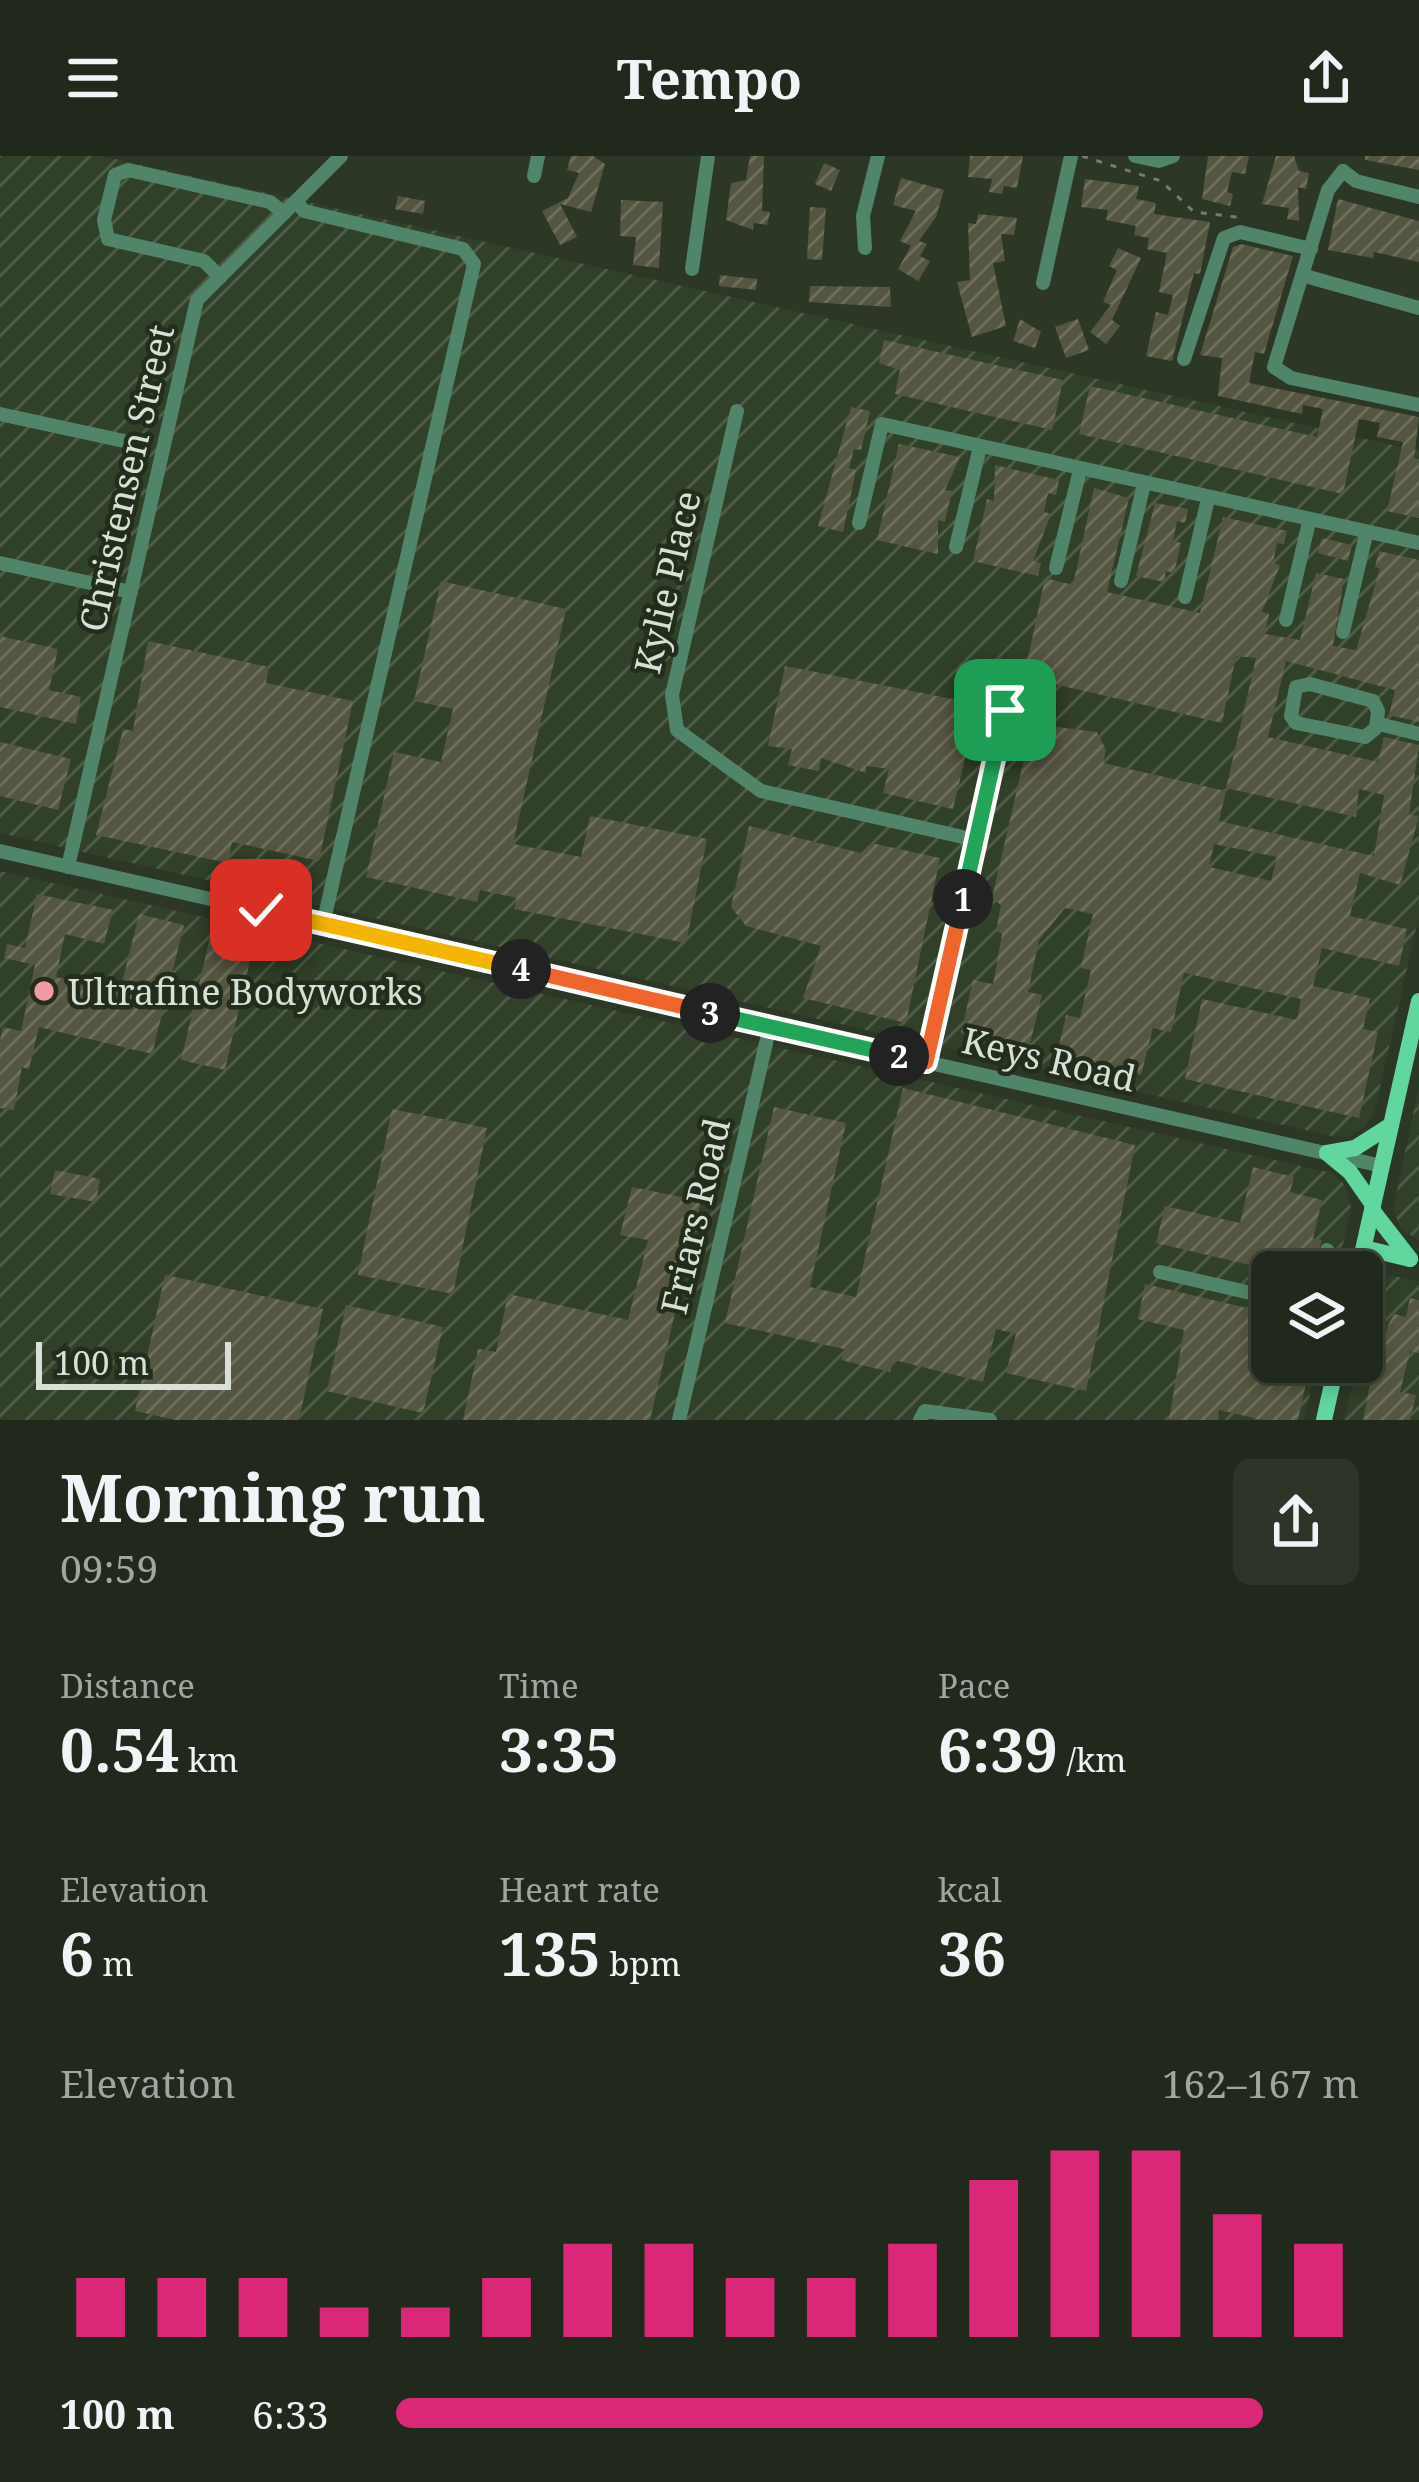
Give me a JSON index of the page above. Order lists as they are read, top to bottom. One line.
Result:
{"streets":{"street":["Christensen Street","Kylie Place","Keys Road","Friars Road"]},"crossings":[["Christensen Street","Keys Road"],["Keys Road","Friars Road"]],"places":["Ultrafine Bodyworks"],"scale_bar":"100 m","page":{"header":"Tempo","pins":["1","4","3","2"],"scale":"100 m","heading":["Morning run","09:59"],"stats":[["Distance","0.54 km"],["Time","3:35"],["Pace","6:39 /km"],["Elevation","6 m"],["Heart rate","135 bpm"],["kcal","36"]],"chart":["Elevation","162–167 m"],"list":[{"name":"100 m","note":"6:33"}]}}
